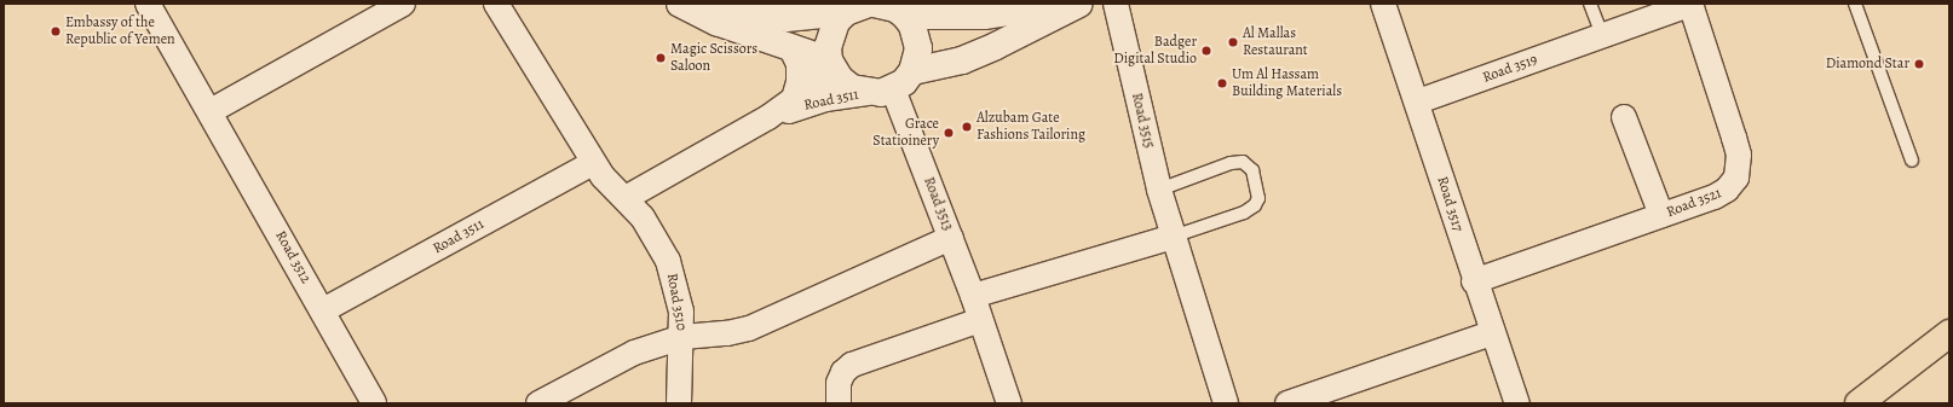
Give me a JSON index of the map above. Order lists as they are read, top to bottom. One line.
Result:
{"streets":{"street":["Road 3519","Road 3511","Road 3515","Road 3521","Road 3513","Road 3517","Road 3512","Road 3510"]},"crossings":[["Road 3519","Road 3521"],["Road 3519","Road 3517"],["Road 3511","Road 3512"],["Road 3511","Road 3510"],["Road 3521","Road 3517"],["Road 3513","Road 3510"]],"places":["Embassy of the Republic of Yemen","Al Mallas Restaurant","Badger Digital Studio","Magic Scissors Saloon","Diamond Star","Um Al Hassam Building Materials","Alzubam Gate Fashions Tailoring","Grace Statioinery"]}
